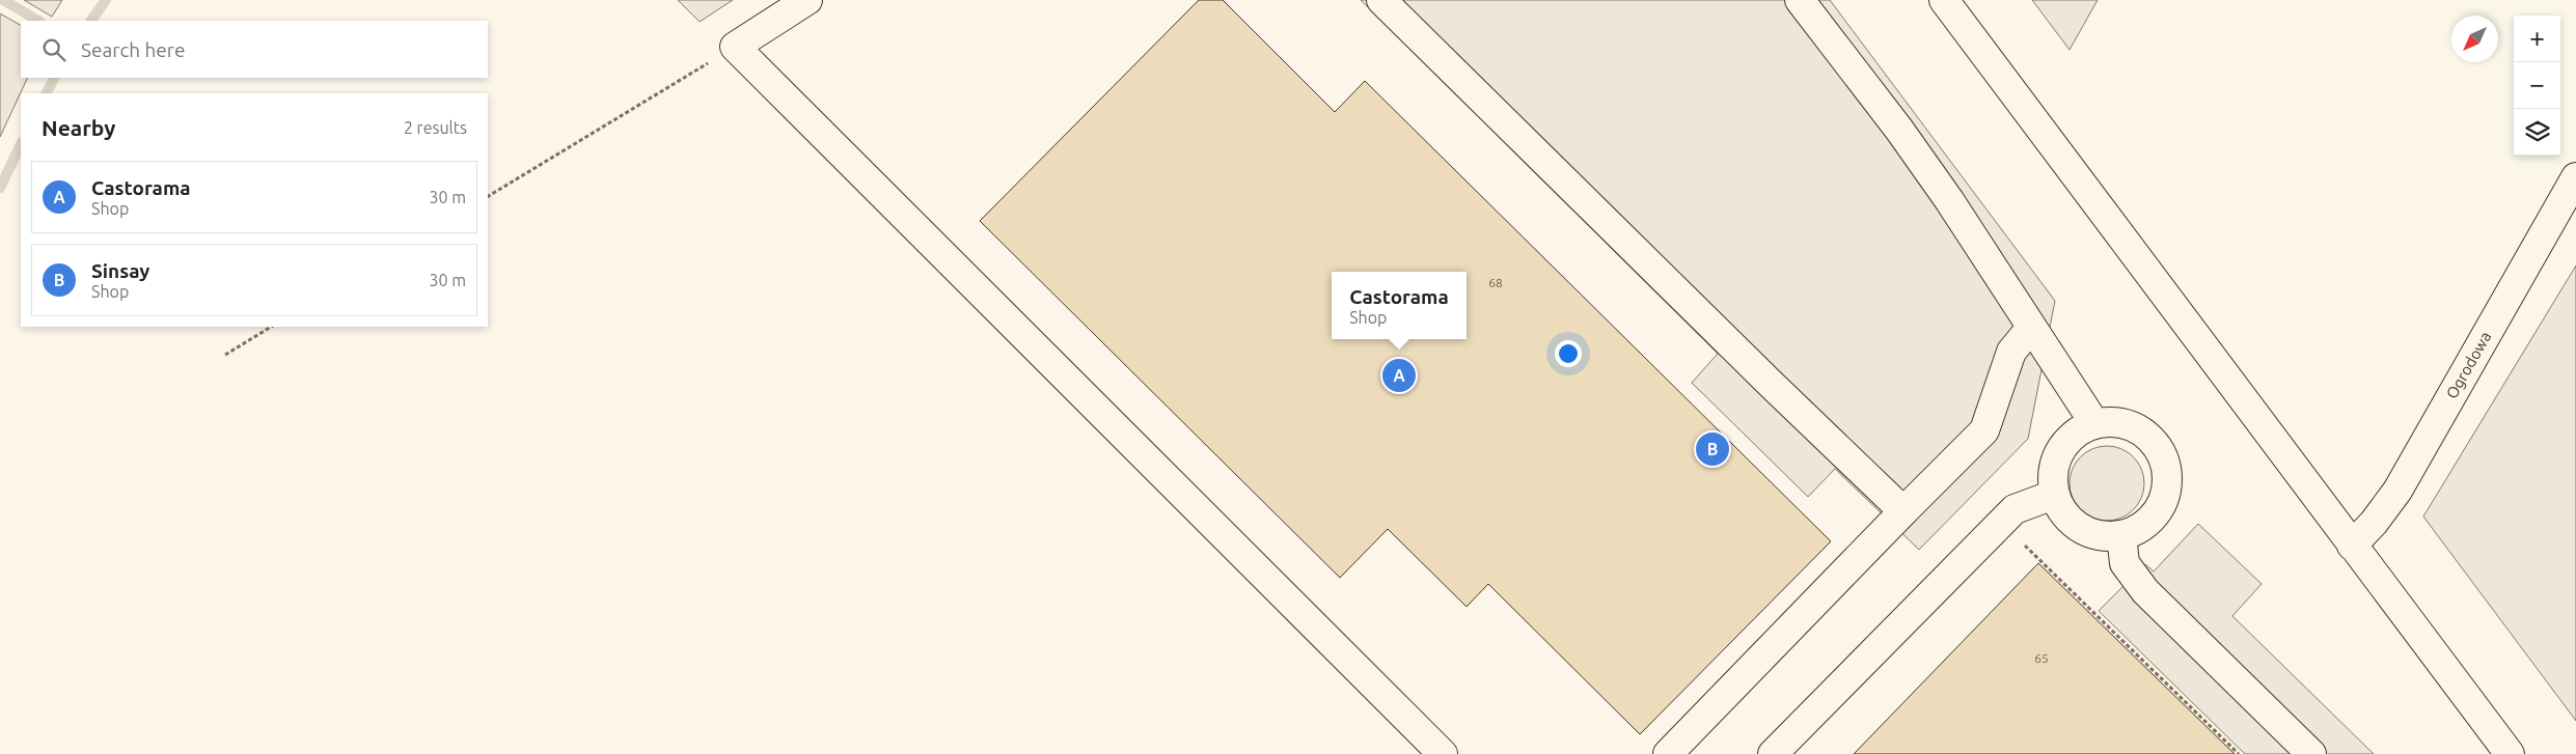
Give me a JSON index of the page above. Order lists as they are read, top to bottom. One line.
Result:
{"streets":{"main road":["Ogrodowa"]},"house_numbers":["68","65"],"north":"bottom left","page":{"map_buttons":["+","−"],"search":"Search here","heading":["Nearby","2 results"],"list":[{"mark":"A","name":"Castorama","note":"Shop","value":"30 m"},{"mark":"B","name":"Sinsay","note":"Shop","value":"30 m"}],"popup":["Castorama","Shop"],"pins":["A","B"]}}
